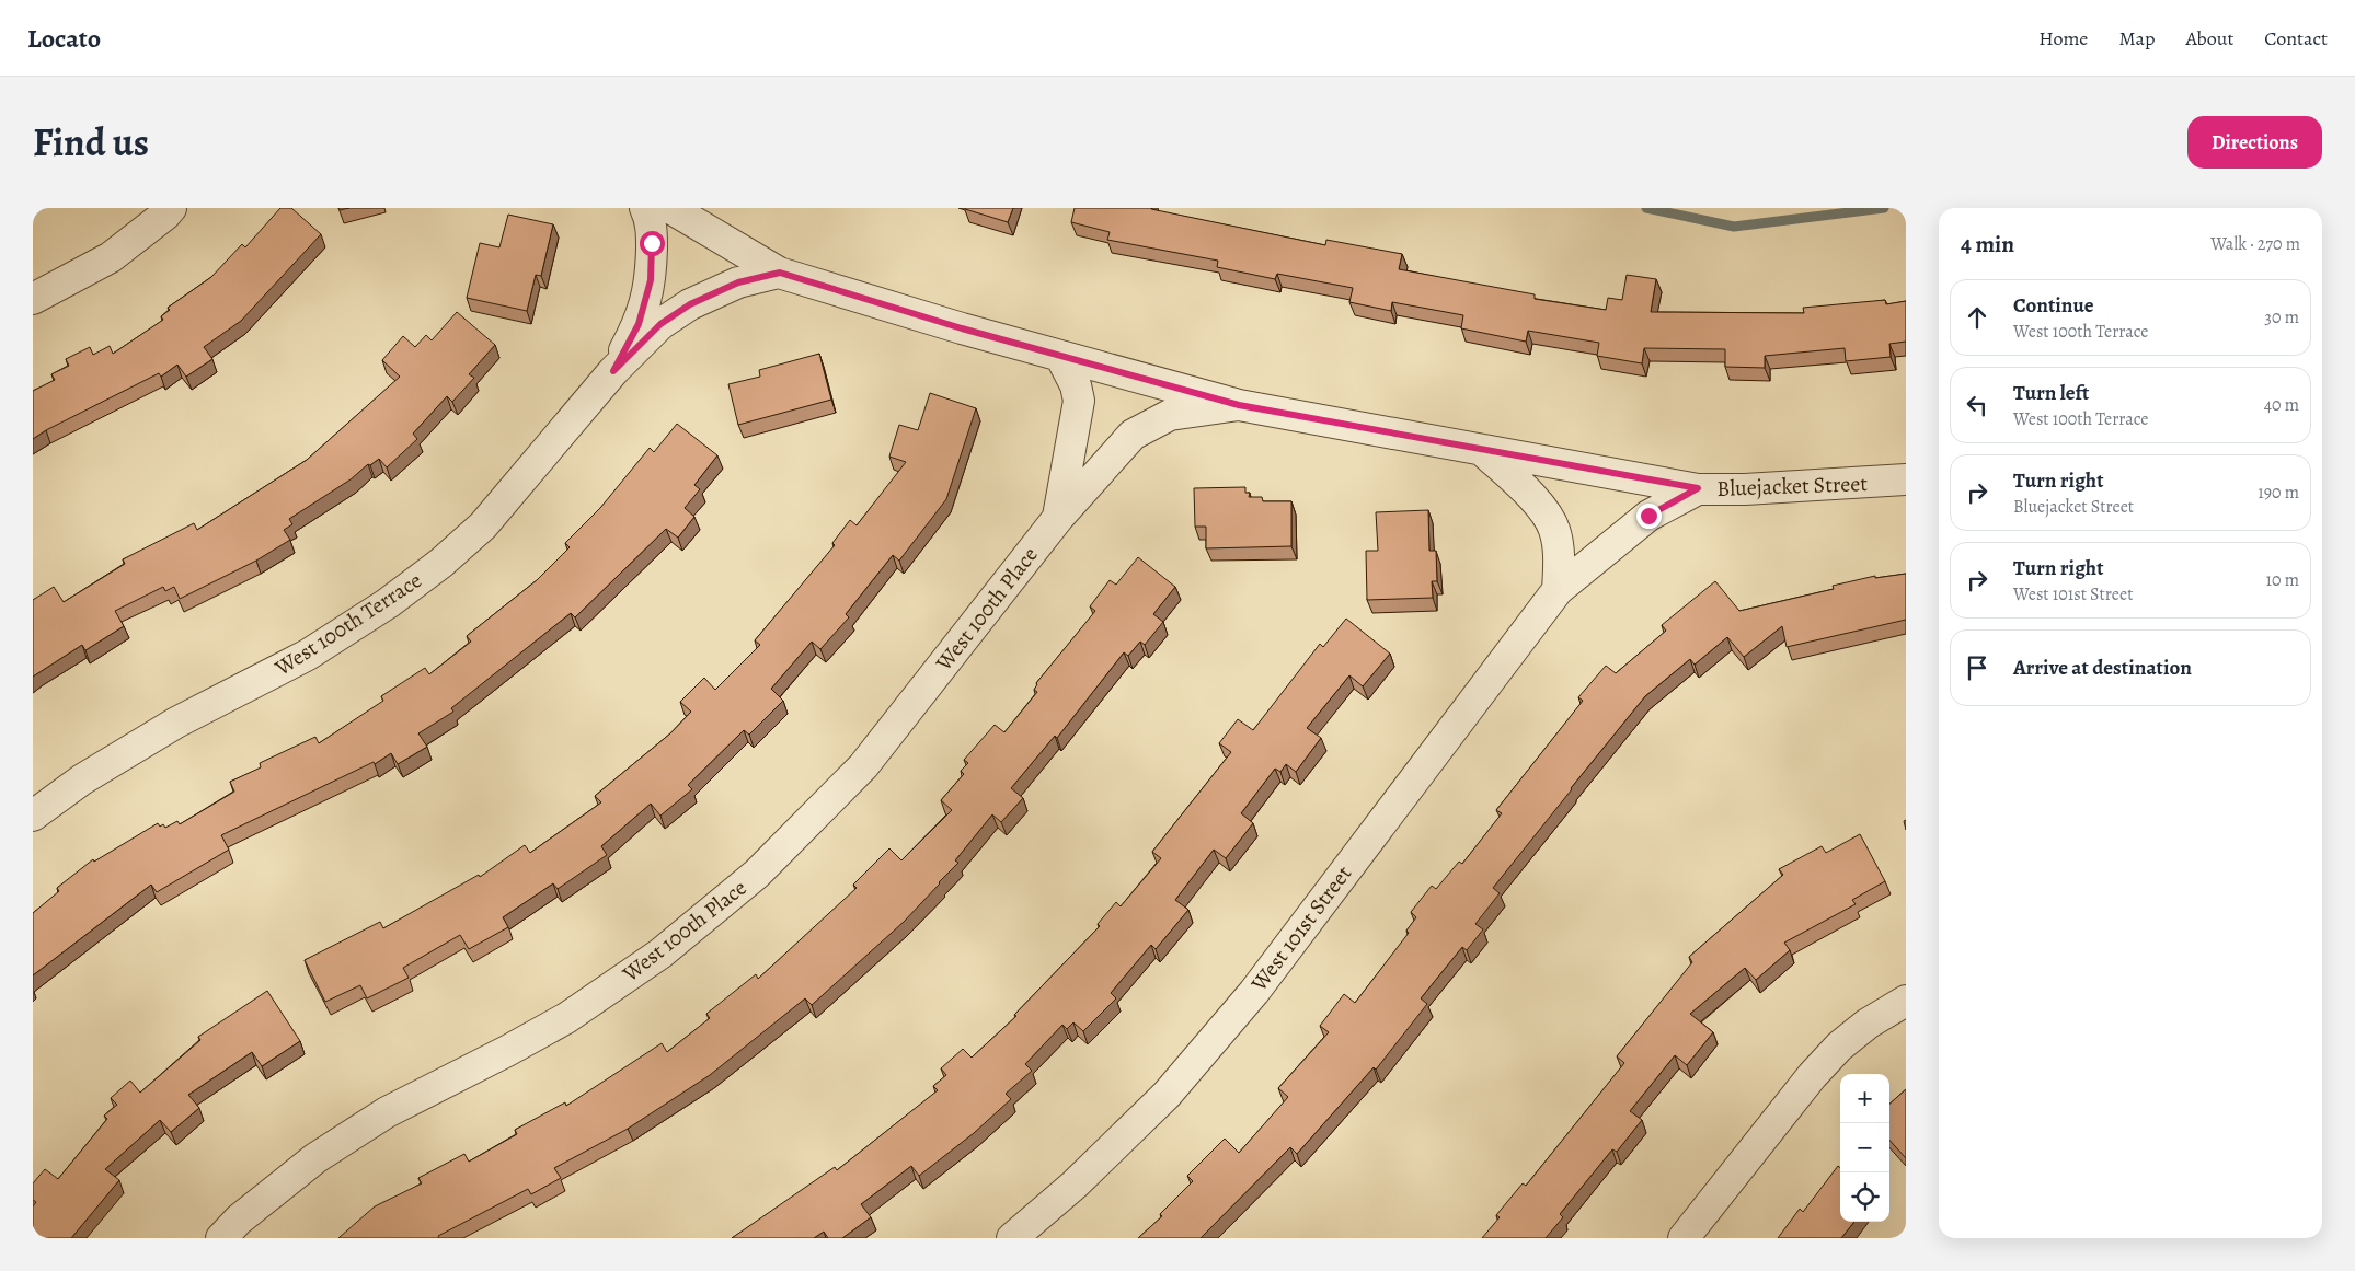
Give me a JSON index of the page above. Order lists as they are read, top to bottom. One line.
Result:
{"streets":{"street":["Bluejacket Street","West 100th Place","West 100th Terrace","West 101st Street"]},"crossings":[["Bluejacket Street","West 100th Place"],["Bluejacket Street","West 100th Terrace"],["Bluejacket Street","West 101st Street"]],"page":{"header":"Locato","nav":["Home","Map","About","Contact"],"title":"Find us","buttons":"Directions","heading":["4 min","Walk · 270 m"],"list":[["Continue","West 100th Terrace","30 m"],["Turn left","West 100th Terrace","40 m"],["Turn right","Bluejacket Street","190 m"],["Turn right","West 101st Street","10 m"],"Arrive at destination"],"map_buttons":["+","−"]}}
